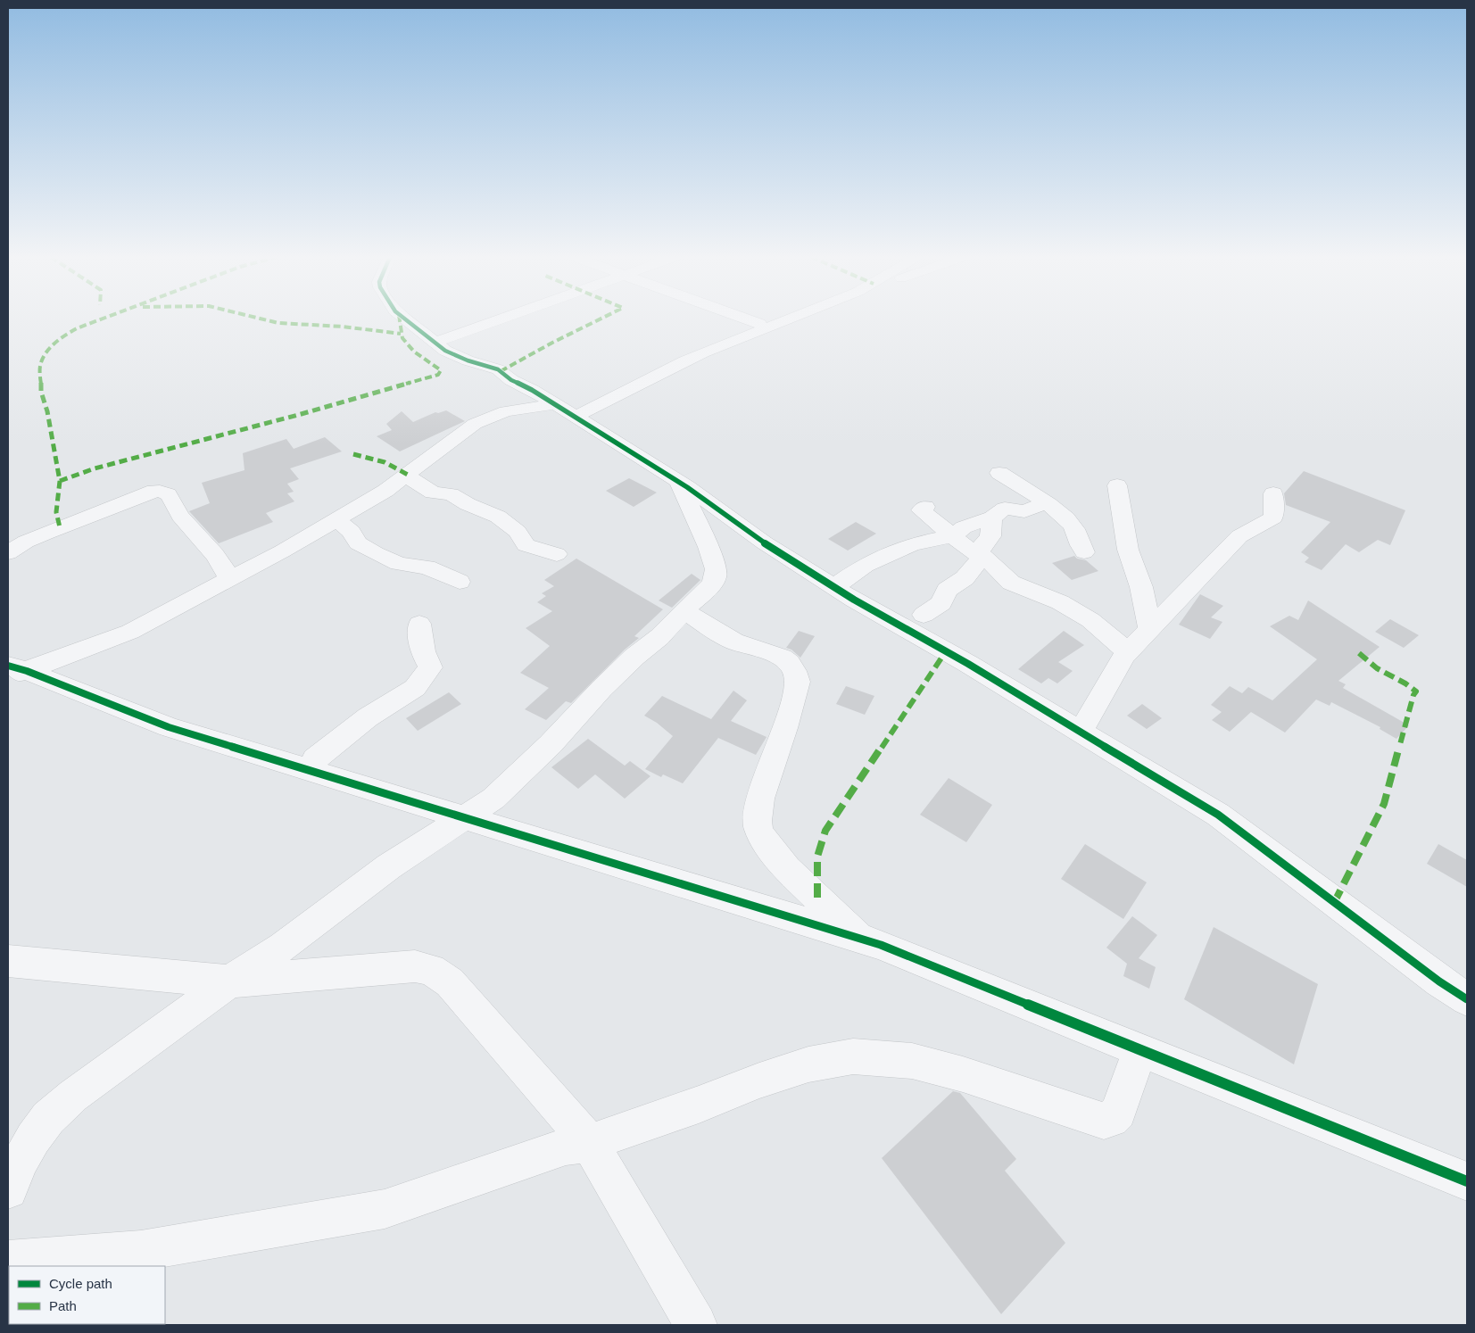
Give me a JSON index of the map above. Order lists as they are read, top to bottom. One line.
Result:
{"legend":["Cycle path","Path"]}
